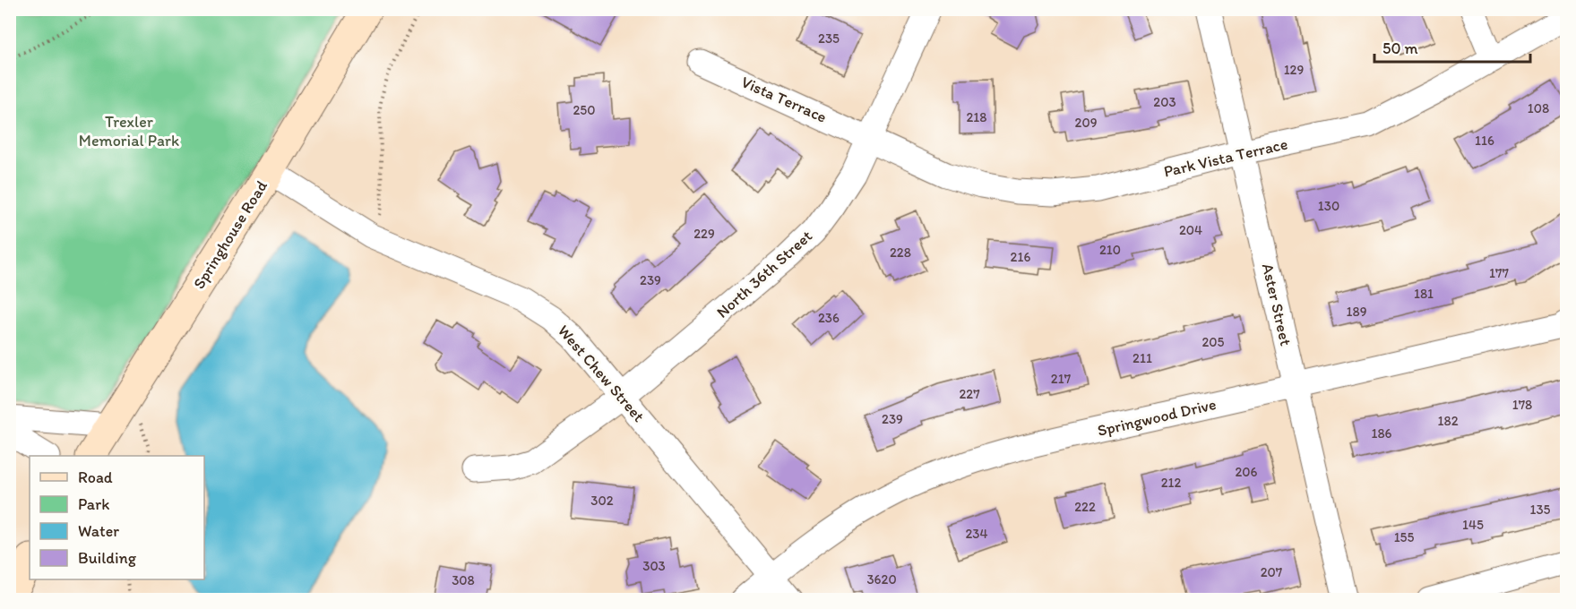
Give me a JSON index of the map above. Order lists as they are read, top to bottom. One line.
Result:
{"streets":{"street":["Vista Terrace","Park Vista Terrace","Springhouse Road","North 36th Street","Aster Street","West Chew Street","Springwood Drive"]},"crossings":[["Vista Terrace","Park Vista Terrace"],["Vista Terrace","North 36th Street"],["Park Vista Terrace","North 36th Street"],["Park Vista Terrace","Aster Street"],["Springhouse Road","West Chew Street"],["North 36th Street","West Chew Street"],["Aster Street","Springwood Drive"],["West Chew Street","Springwood Drive"]],"parks":["Trexler Memorial Park"],"house_numbers":["235","129","203","108","250","218","209","116","130","204","229","210","228","216","177","239","181","189","236","205","211","217","227","178","239","182","186","206","212","302","222","135","145","234","155","303","207","3620","308"],"legend":["Road","Park","Water","Building"],"scale_bar":"50 m"}
